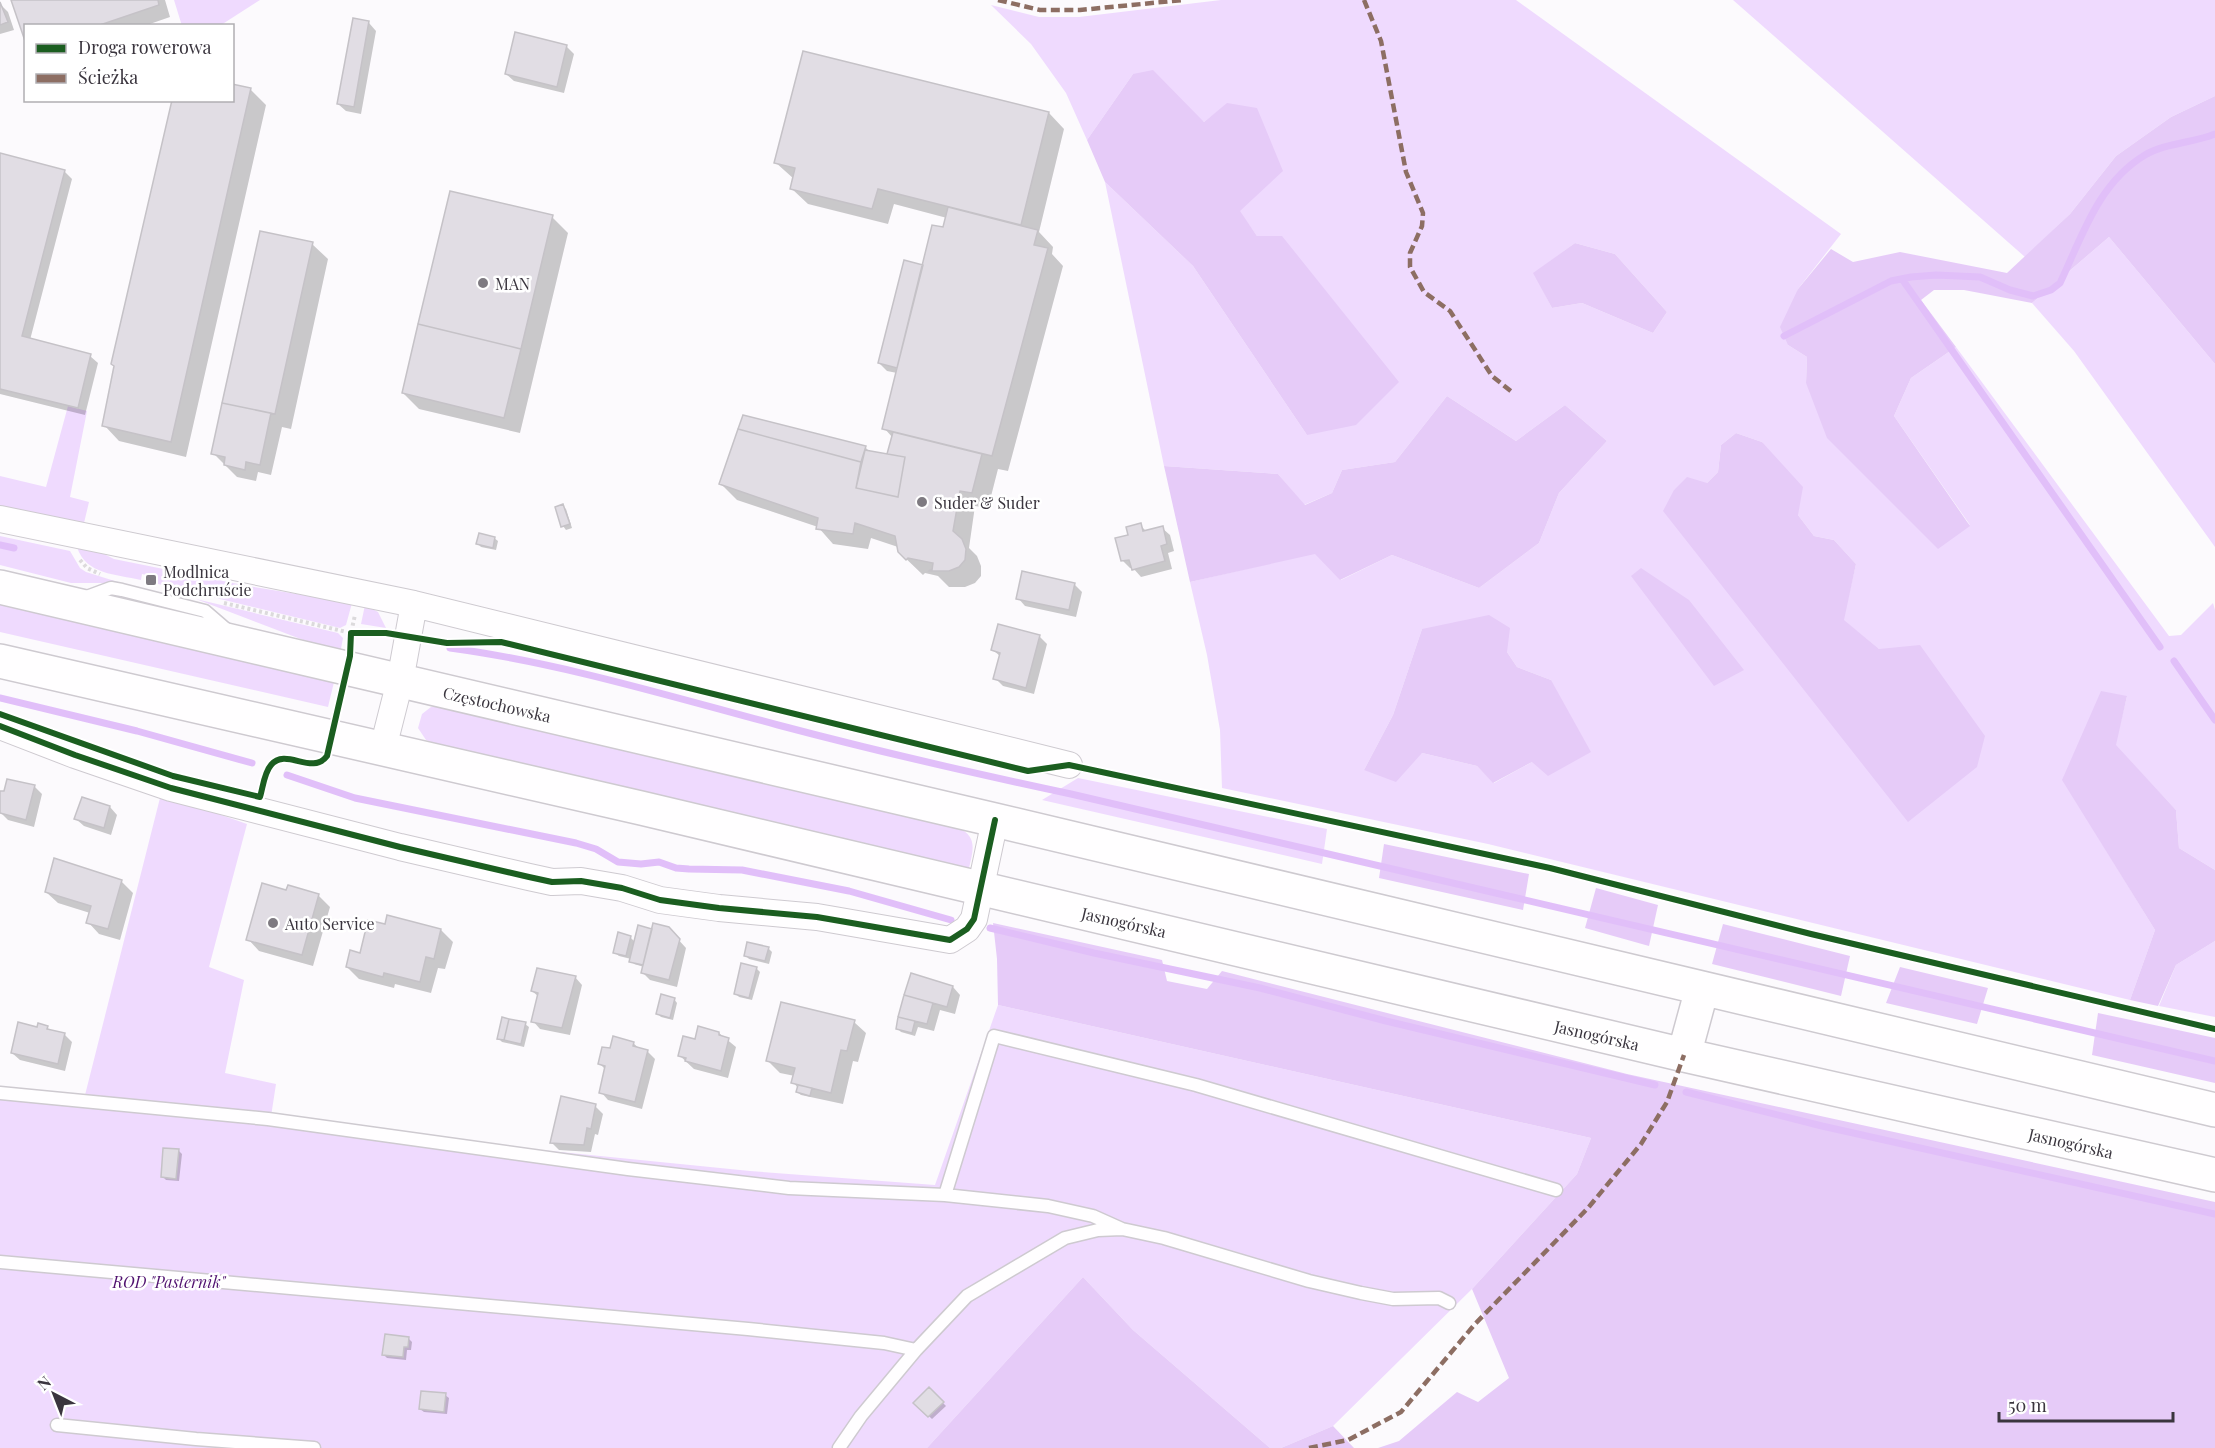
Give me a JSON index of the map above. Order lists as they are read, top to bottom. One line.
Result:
{"streets":{"main road":["Częstochowska","Jasnogórska"]},"parks":["ROD \"Pasternik\""],"places":{"other":["MAN","Suder & Suder","Auto Service"],"transit":["Modlnica Podchruście"]},"legend":["Droga rowerowa","Ścieżka"],"scale_bar":"50 m","north":"top left"}
